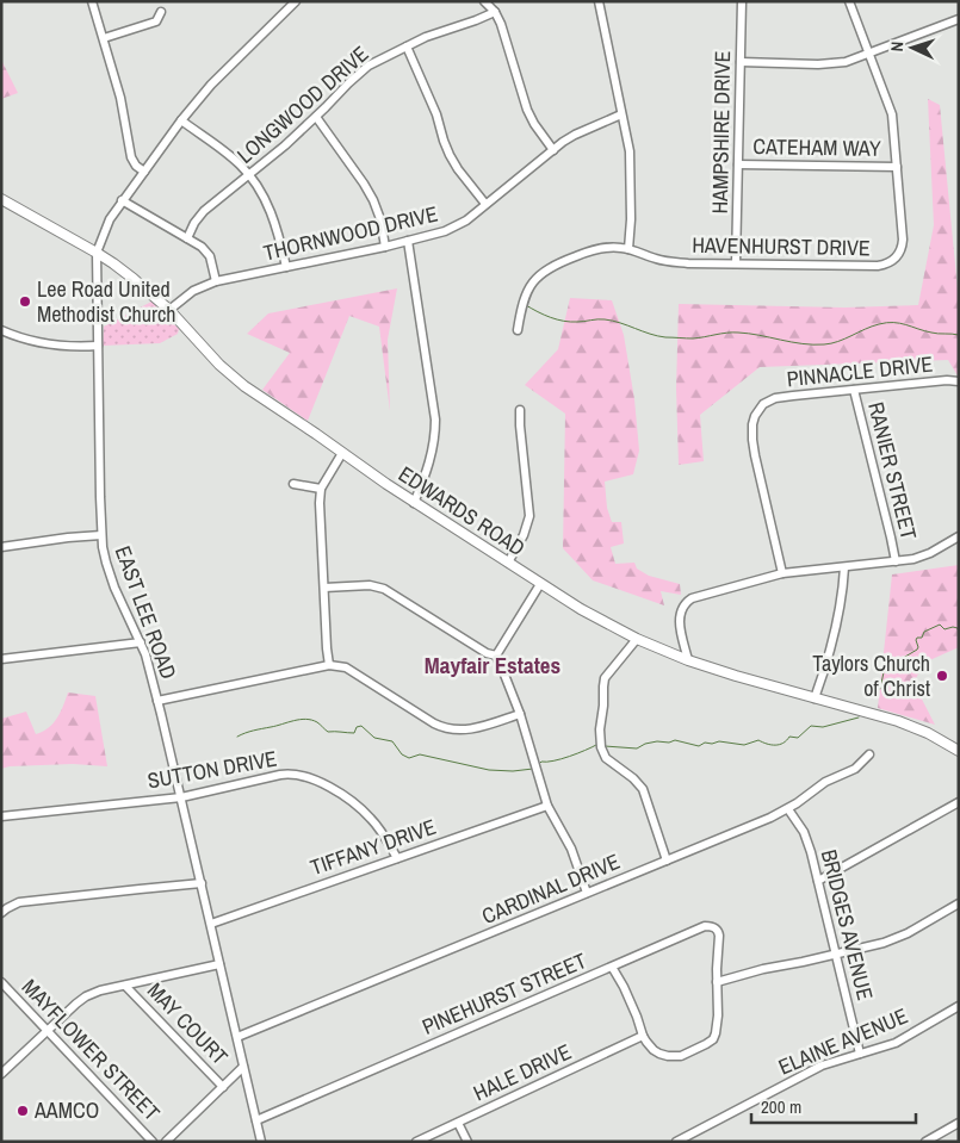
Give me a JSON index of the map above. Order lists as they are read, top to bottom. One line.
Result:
{"streets":{"main road":["EDWARDS ROAD"],"street":["LONGWOOD DRIVE","HAMPSHIRE DRIVE","CATEHAM WAY","THORNWOOD DRIVE","HAVENHURST DRIVE","PINNACLE DRIVE","RANIER STREET","EAST LEE ROAD","SUTTON DRIVE","TIFFANY DRIVE","CARDINAL DRIVE","BRIDGES AVENUE","PINEHURST STREET","MAY COURT","ELAINE AVENUE","MAYFLOWER STREET","HALE DRIVE"]},"crossings":[["HAMPSHIRE DRIVE","CATEHAM WAY"],["HAMPSHIRE DRIVE","HAVENHURST DRIVE"],["CATEHAM WAY","HAVENHURST DRIVE"],["THORNWOOD DRIVE","EDWARDS ROAD"],["PINNACLE DRIVE","RANIER STREET"],["EDWARDS ROAD","EAST LEE ROAD"],["EAST LEE ROAD","SUTTON DRIVE"],["EAST LEE ROAD","TIFFANY DRIVE"],["EAST LEE ROAD","CARDINAL DRIVE"],["EAST LEE ROAD","PINEHURST STREET"],["SUTTON DRIVE","TIFFANY DRIVE"],["CARDINAL DRIVE","BRIDGES AVENUE"],["BRIDGES AVENUE","ELAINE AVENUE"]],"districts":["Mayfair Estates"],"places":["Lee Road United Methodist Church","Taylors Church of Christ","AAMCO"],"scale_bar":"200 m","north":"left"}
